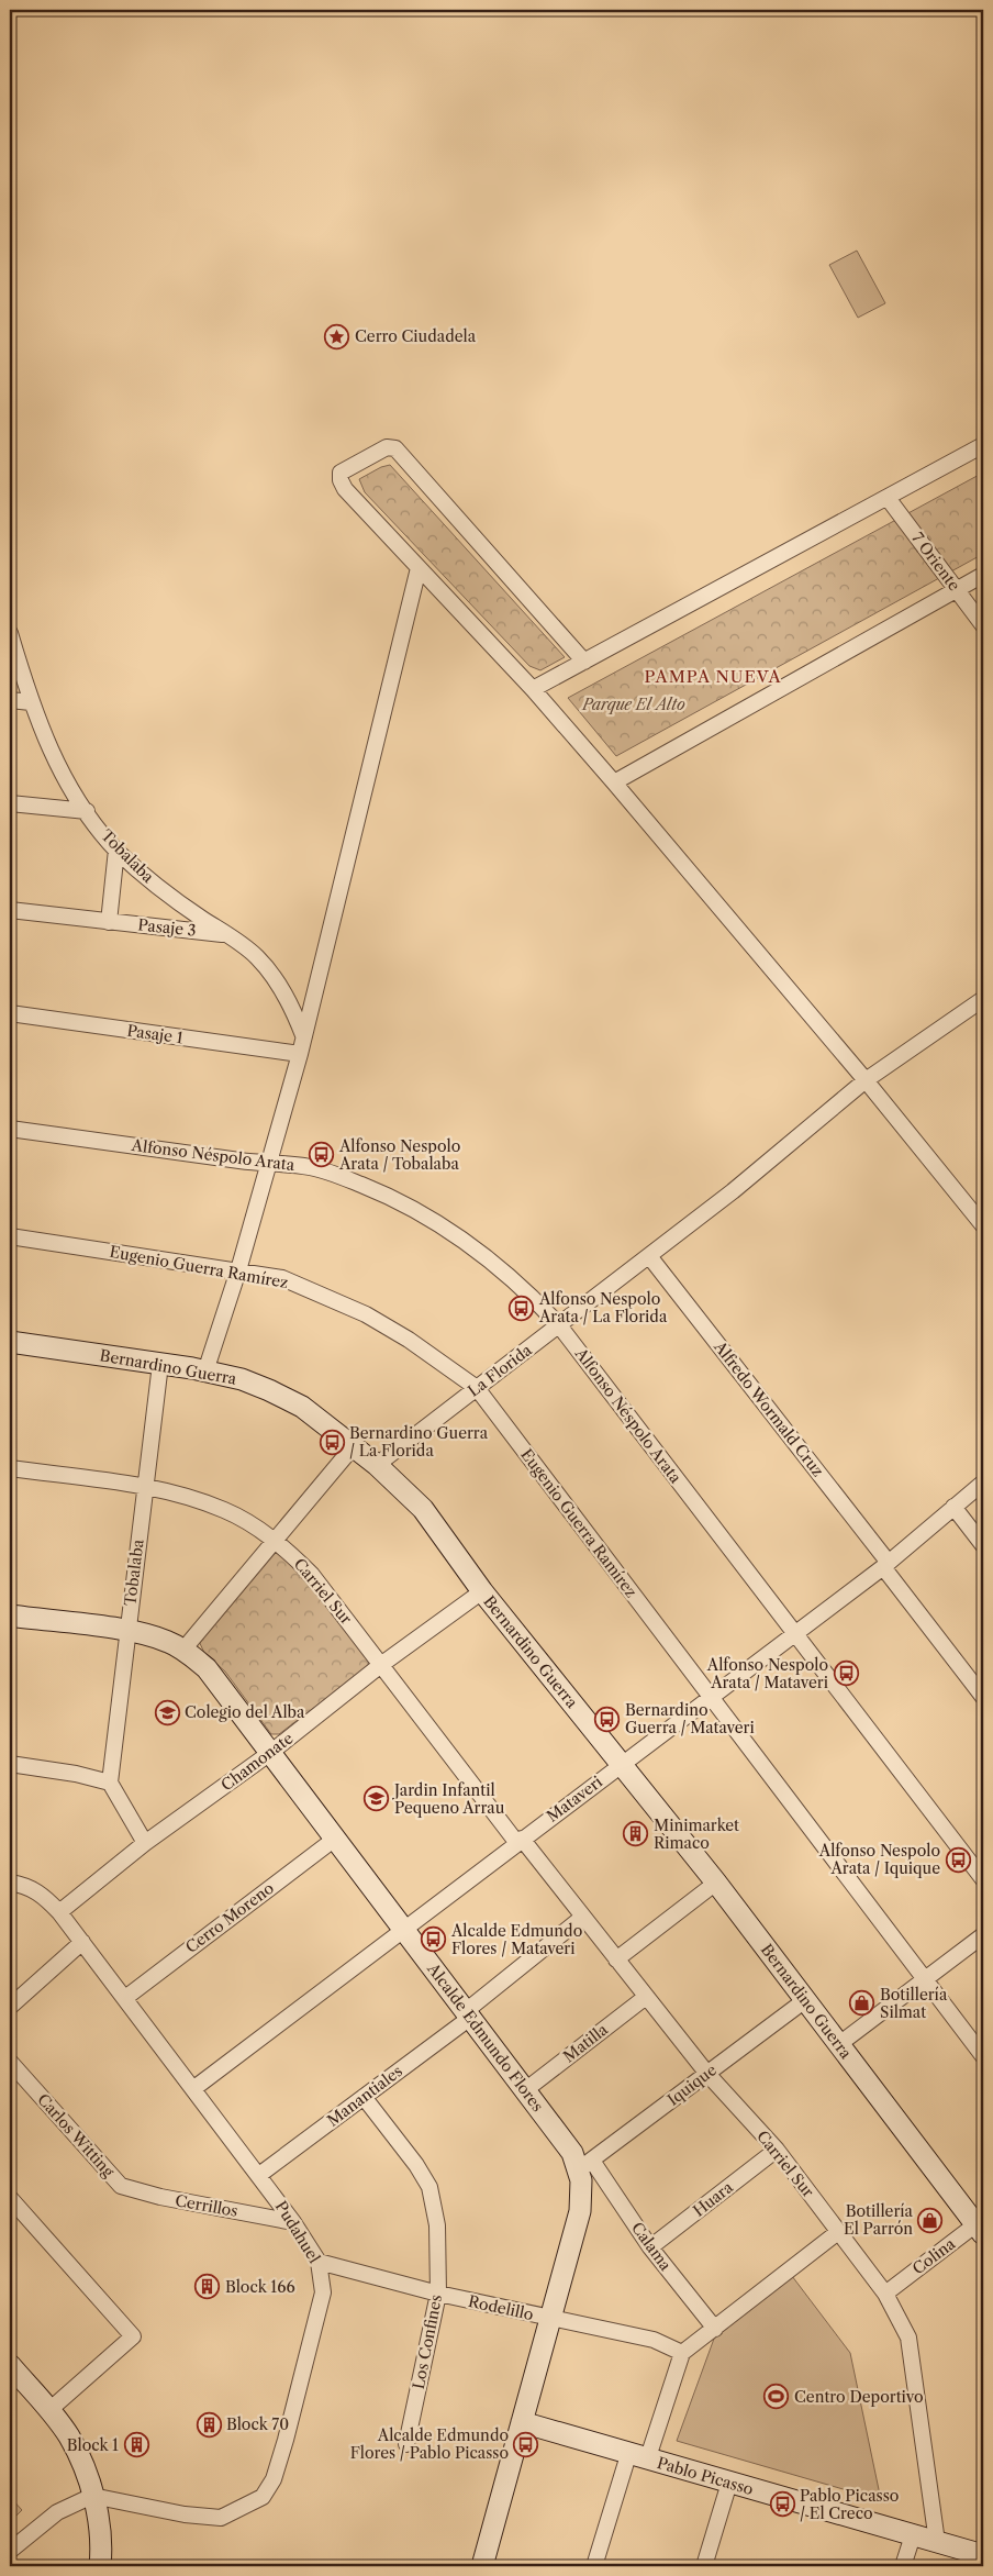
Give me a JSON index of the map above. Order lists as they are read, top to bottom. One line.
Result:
{"streets":{"street":["7 Oriente","Tobalaba","Pasaje 3","Pasaje 1","Alfonso Néspolo Arata","Eugenio Guerra Ramírez","Bernardino Guerra","La Florida","Alfredo Wormald Cruz","Carriel Sur","Chamonate","Mataveri","Cerro Moreno","Alcalde Edmundo Flores","Matilla","Iquique","Manantiales","Carlos Witting","Huara","Cerrillos","Pudahuel","Calama","Colina","Rodelillo","Los Confines","Pablo Picasso"]},"crossings":[["Tobalaba","Pasaje 3"],["Tobalaba","Bernardino Guerra"],["Tobalaba","Carriel Sur"],["Tobalaba","Alcalde Edmundo Flores"],["Alfonso Néspolo Arata","La Florida"],["Alfonso Néspolo Arata","Mataveri"],["Eugenio Guerra Ramírez","La Florida"],["Eugenio Guerra Ramírez","Mataveri"],["Bernardino Guerra","La Florida"],["Bernardino Guerra","Chamonate"],["Bernardino Guerra","Mataveri"],["Bernardino Guerra","Iquique"],["Bernardino Guerra","Colina"],["La Florida","Alfredo Wormald Cruz"],["Alfredo Wormald Cruz","Mataveri"],["Carriel Sur","Chamonate"],["Carriel Sur","Mataveri"],["Carriel Sur","Matilla"],["Carriel Sur","Iquique"],["Carriel Sur","Manantiales"],["Carriel Sur","Huara"],["Carriel Sur","Colina"],["Carriel Sur","Pablo Picasso"],["Chamonate","Alcalde Edmundo Flores"],["Chamonate","Pudahuel"],["Mataveri","Alcalde Edmundo Flores"],["Mataveri","Pudahuel"],["Cerro Moreno","Alcalde Edmundo Flores"],["Cerro Moreno","Pudahuel"],["Alcalde Edmundo Flores","Matilla"],["Alcalde Edmundo Flores","Iquique"],["Alcalde Edmundo Flores","Manantiales"],["Alcalde Edmundo Flores","Calama"],["Alcalde Edmundo Flores","Rodelillo"],["Alcalde Edmundo Flores","Pablo Picasso"],["Iquique","Calama"],["Manantiales","Pudahuel"],["Manantiales","Los Confines"],["Carlos Witting","Cerrillos"],["Huara","Calama"],["Cerrillos","Pudahuel"],["Pudahuel","Rodelillo"],["Rodelillo","Los Confines"]],"districts":["PAMPA NUEVA"],"parks":["Parque El Alto"],"places":{"place":["Cerro Ciudadela"],"bus stop":["Alfonso Nespolo Arata / Tobalaba","Alfonso Nespolo Arata / La Florida","Bernardino Guerra / La Florida","Alfonso Nespolo Arata / Mataveri","Bernardino Guerra / Mataveri","Alfonso Nespolo Arata / Iquique","Alcalde Edmundo Flores / Mataveri","Alcalde Edmundo Flores / Pablo Picasso","Pablo Picasso / El Creco"],"school or university":["Colegio del Alba","Jardin Infantil Pequeno Arrau"],"building":["Minimarket Rimaco","Block 166","Block 70","Block 1"],"shop":["Botillería Silmat","Botillería El Parrón"],"sports":["Centro Deportivo"]}}
